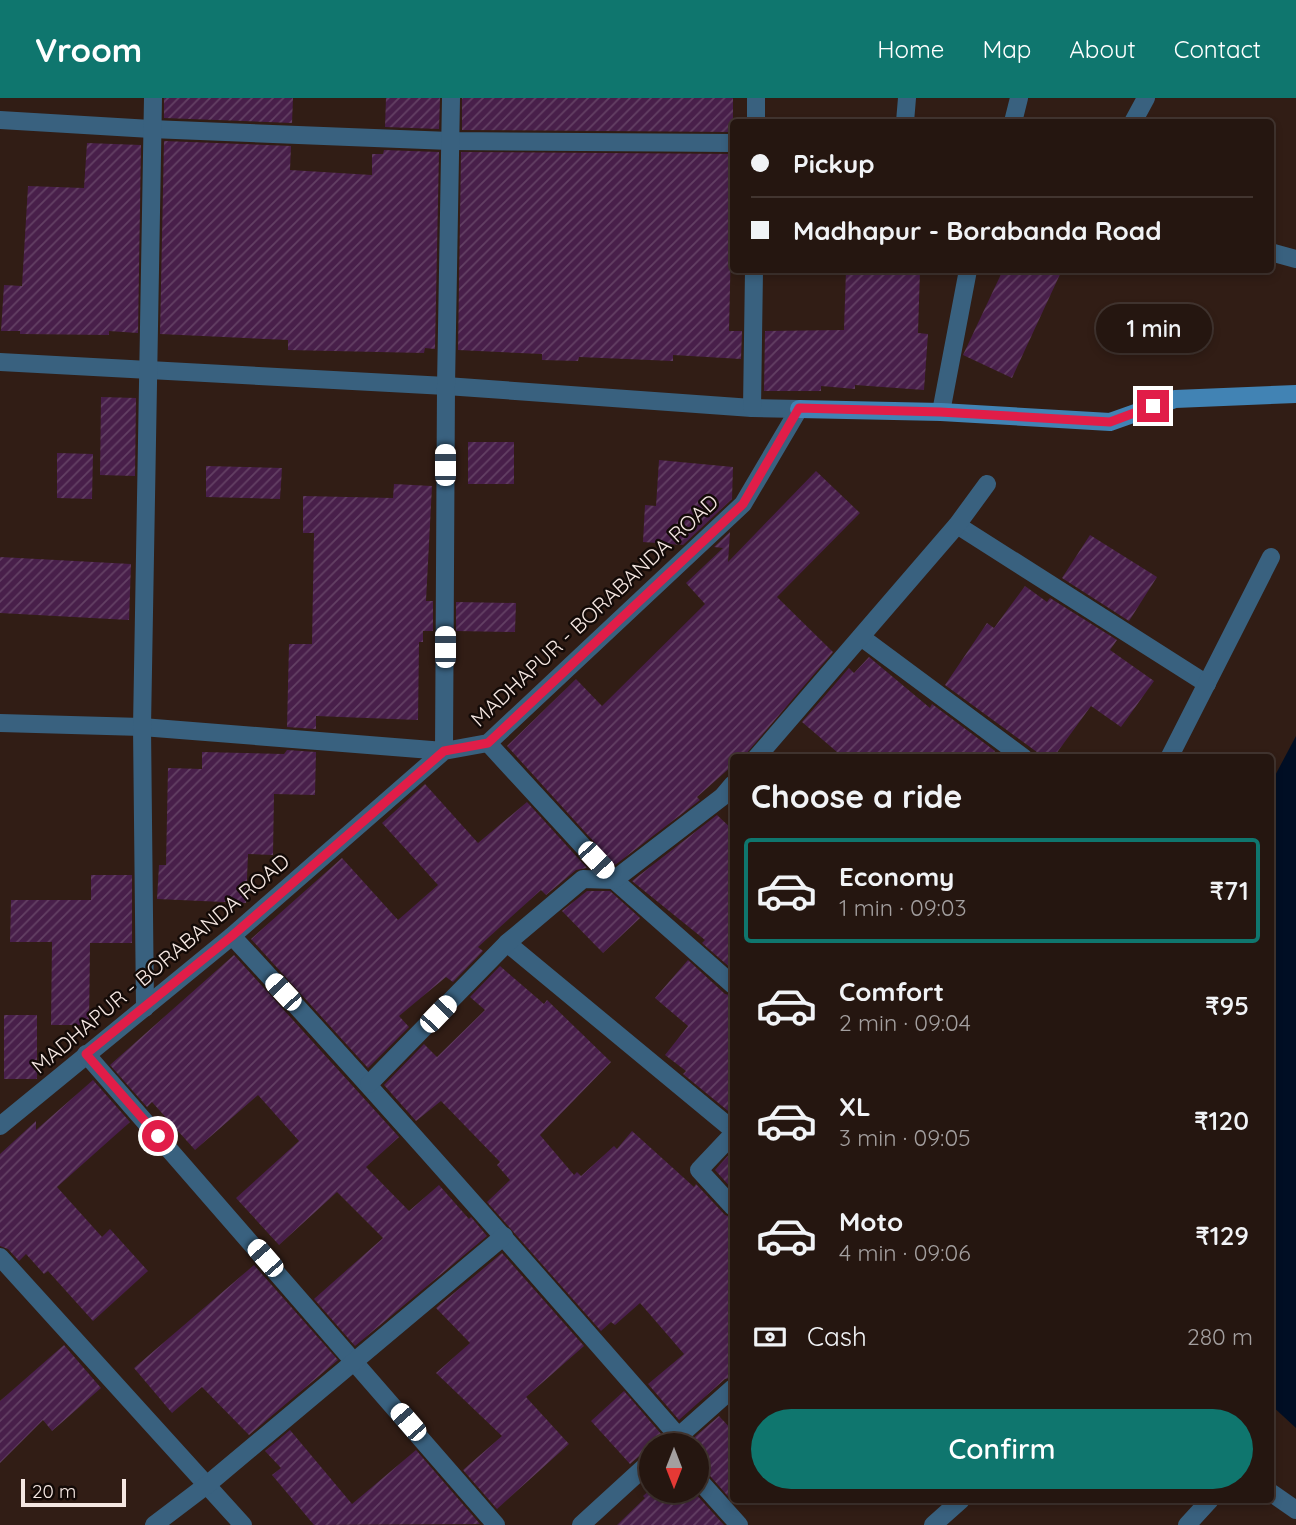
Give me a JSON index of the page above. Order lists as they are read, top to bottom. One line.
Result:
{"streets":{"street":["MADHAPUR - BORABANDA ROAD"]},"scale_bar":"20 m","north":"bottom","page":{"header":"Vroom","nav":["Home","Map","About","Contact"],"banner":["Pickup","Madhapur - Borabanda Road"],"bubble":"1 min","heading":"Choose a ride","list":[{"name":"Economy","note":"1 min · 09:03","value":"₹71"},{"name":"Comfort","note":"2 min · 09:04","value":"₹95"},{"name":"XL","note":"3 min · 09:05","value":"₹120"},{"name":"Moto","note":"4 min · 09:06","value":"₹129"}],"pay":["Cash","280 m"],"buttons":"Confirm","scale":"20 m"}}
